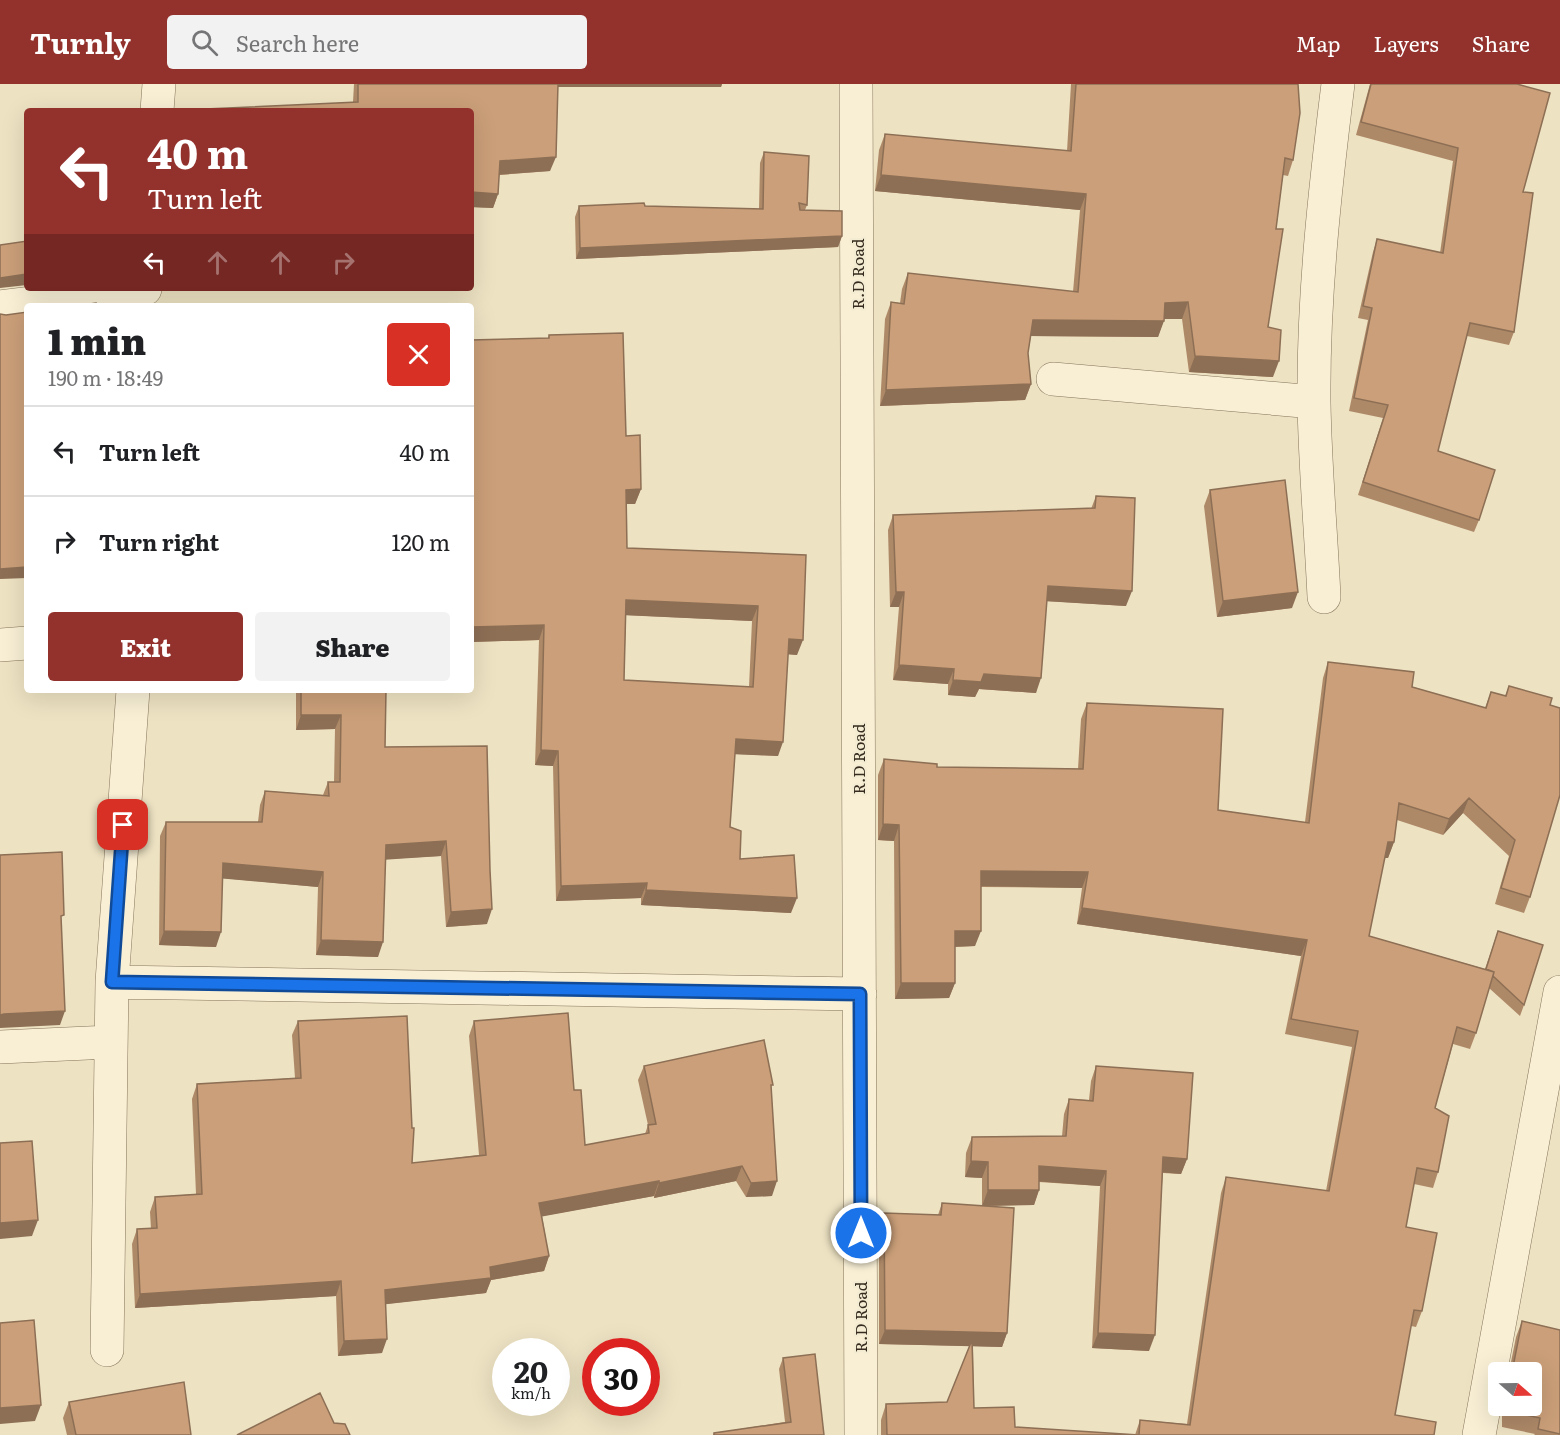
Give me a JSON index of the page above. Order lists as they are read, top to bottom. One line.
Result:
{"streets":{"street":["R.D Road"]},"north":"right","page":{"header":"Turnly","search":"Search here","nav":["Map","Layers","Share"],"turn":["40 m","Turn left"],"heading":["1 min","190 m · 18:49"],"list":[{"name":"Turn left","value":"40 m"},{"name":"Turn right","value":"120 m"}],"buttons":["Exit","Share"],"speed":"20 km/h","limit":"30"}}
